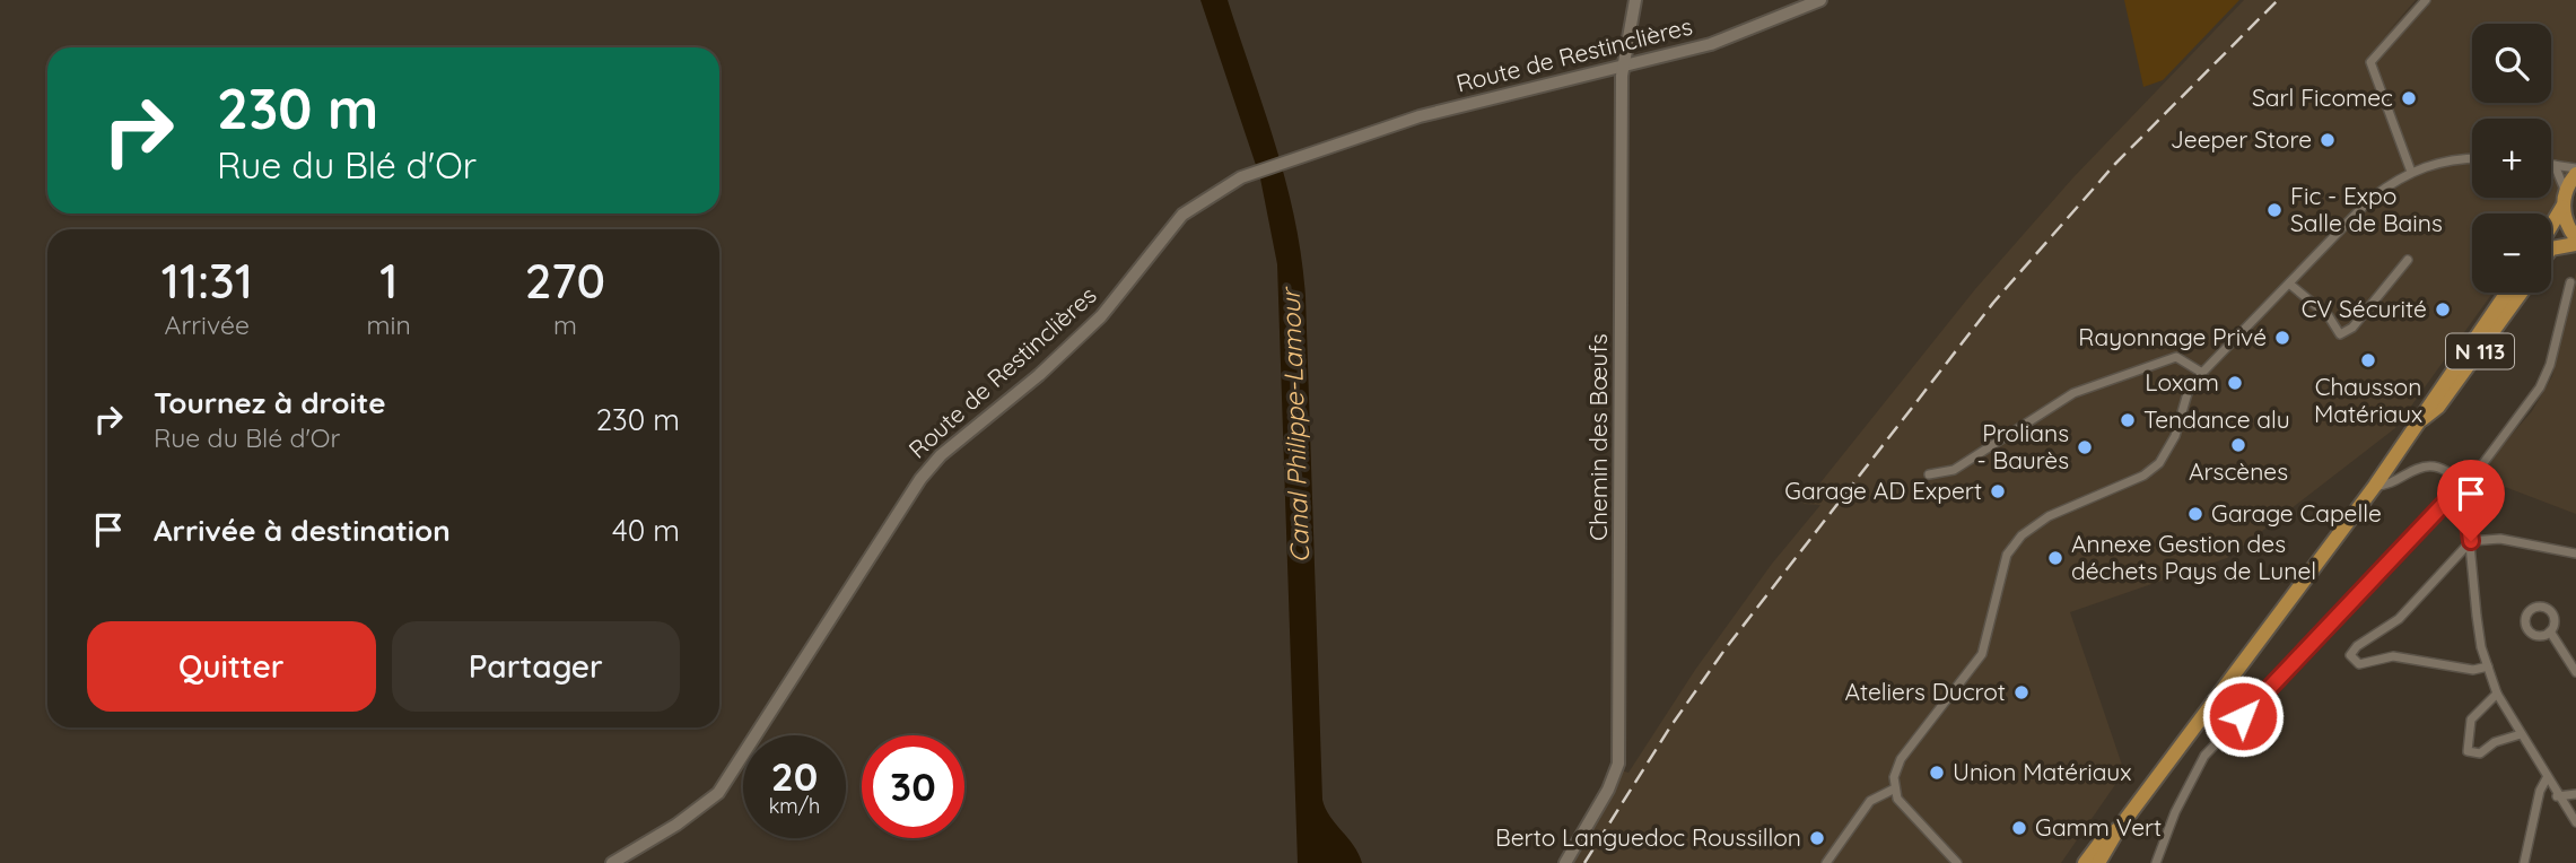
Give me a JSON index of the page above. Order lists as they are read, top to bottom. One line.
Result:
{"streets":{"main road":["N 113"],"street":["Route de Restinclières","Chemin des Bœufs"]},"crossings":[["Route de Restinclières","Chemin des Bœufs"]],"water":["Canal Philippe-Lamour"],"places":["Sarl Ficomec","Jeeper Store","Fic - Expo Salle de Bains","CV Sécurité","Rayonnage Privé","Chausson Matériaux","Loxam","Tendance alu","Arscènes","Prolians - Baurès","Garage AD Expert","Garage Capelle","Annexe Gestion des déchets Pays de Lunel","Ateliers Ducrot","Union Matériaux","Gamm Vert","Berto Languedoc Roussillon"],"page":{"map_buttons":["+","−"],"turn":["230 m","Rue du Blé d'Or"],"eta":["11:31","Arrivée","1","min","270","m"],"list":[{"name":"Tournez à droite","note":"Rue du Blé d'Or","value":"230 m"},{"name":"Arrivée à destination","value":"40 m"}],"buttons":["Quitter","Partager"],"speed":"20 km/h","limit":"30"}}
